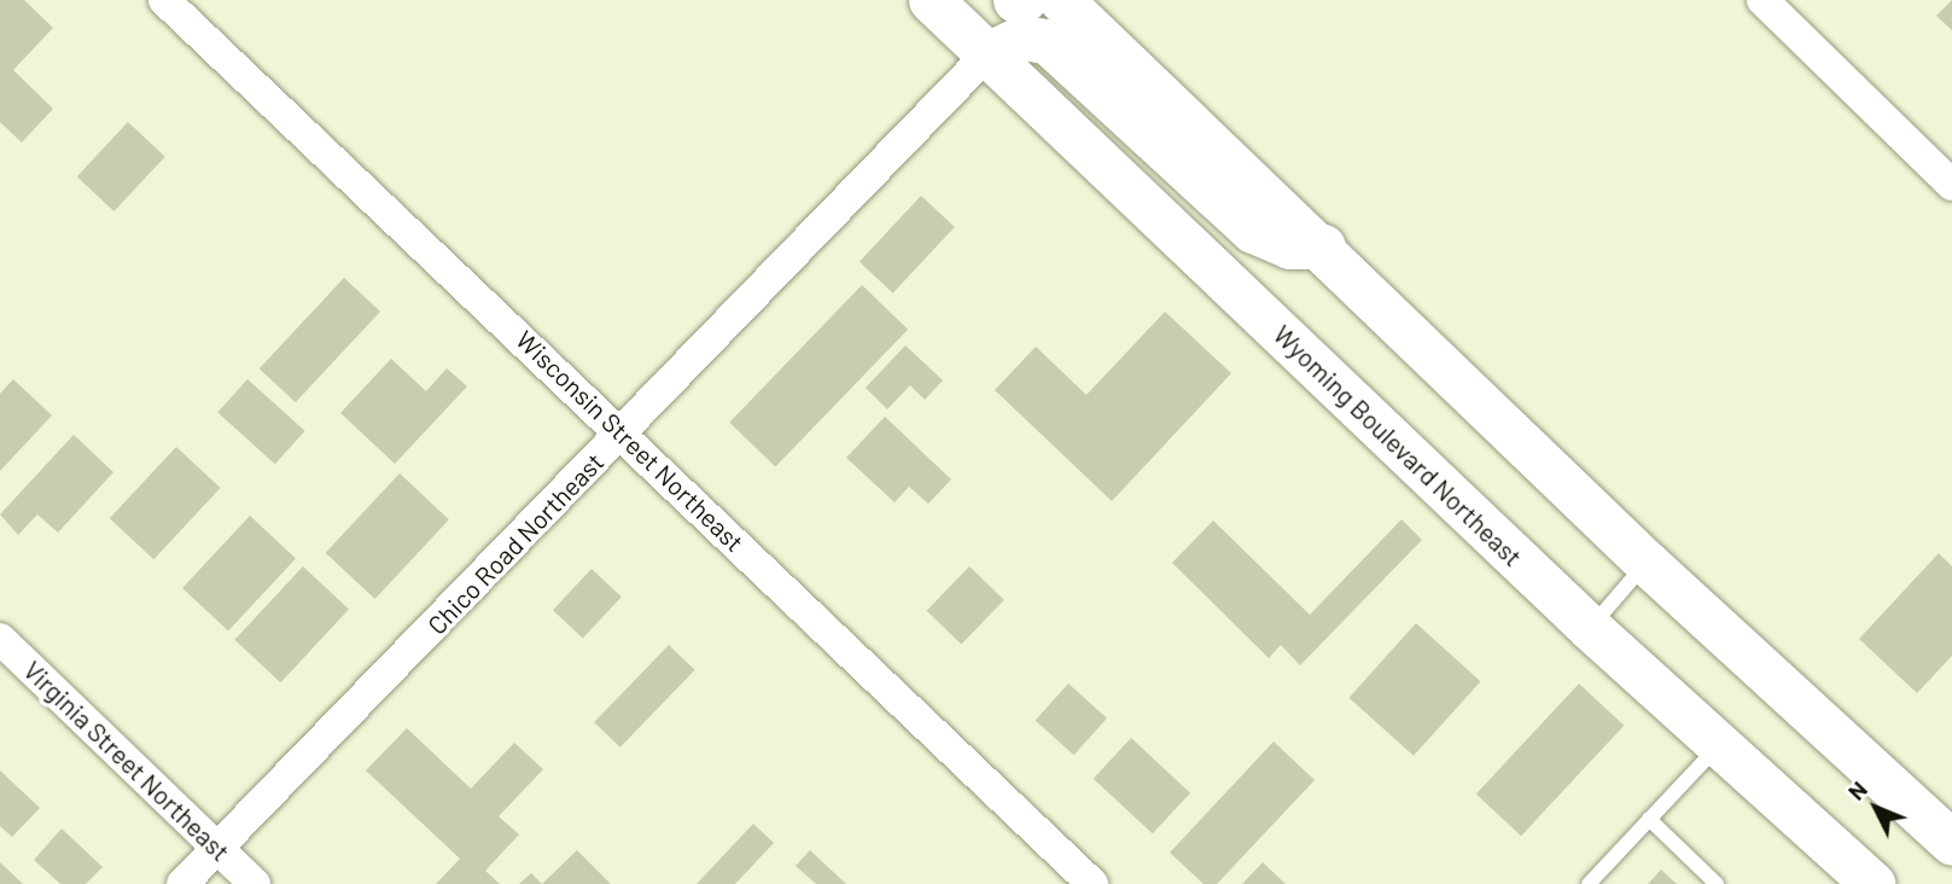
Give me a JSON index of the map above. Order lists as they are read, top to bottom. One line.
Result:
{"streets":{"main road":["Wyoming Boulevard Northeast"],"street":["Wisconsin Street Northeast","Chico Road Northeast","Virginia Street Northeast"]},"crossings":[["Wisconsin Street Northeast","Chico Road Northeast"],["Wyoming Boulevard Northeast","Chico Road Northeast"],["Chico Road Northeast","Virginia Street Northeast"]],"north":"top left"}
